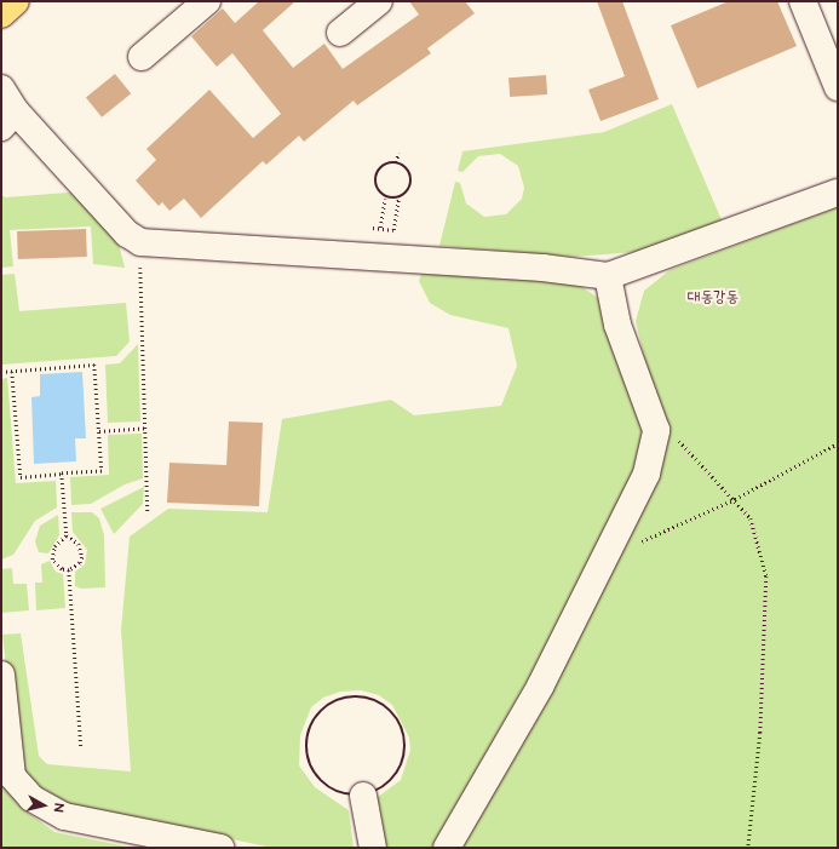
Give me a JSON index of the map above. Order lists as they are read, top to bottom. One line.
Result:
{"districts":["대동강동"],"north":"right"}
